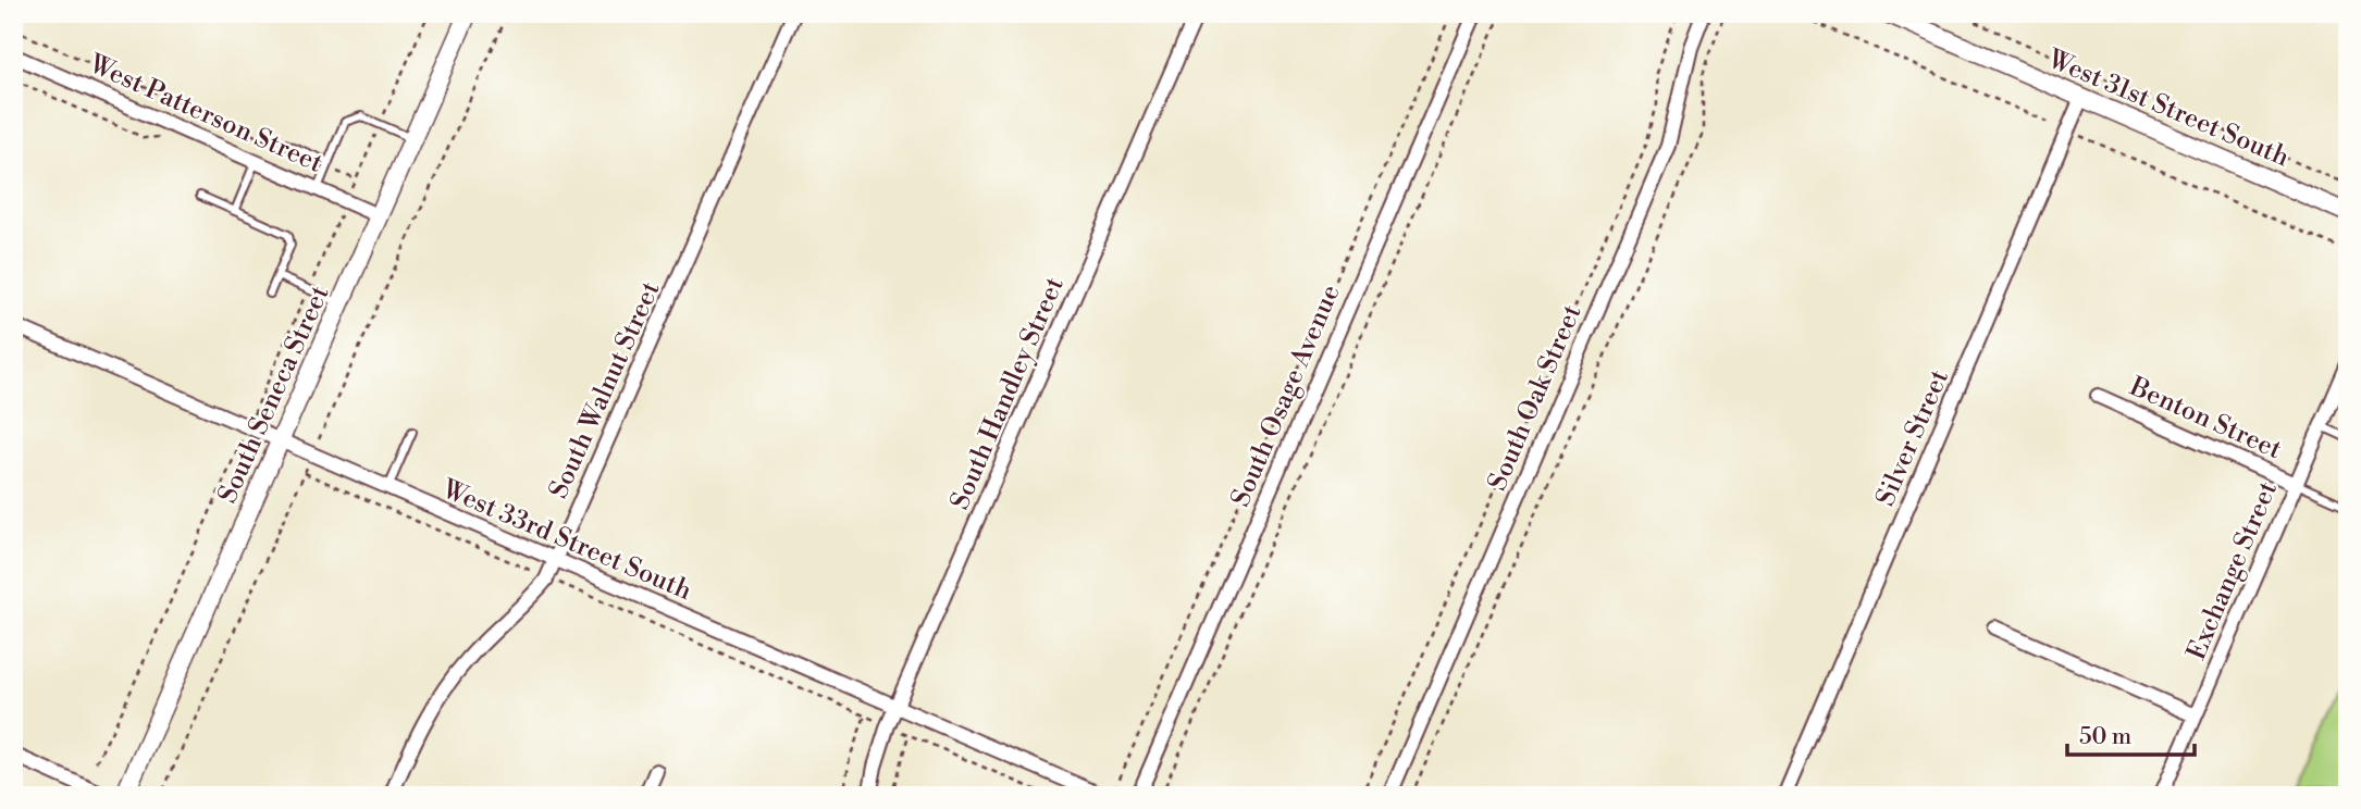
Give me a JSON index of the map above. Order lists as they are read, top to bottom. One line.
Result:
{"streets":{"street":["West 31st Street South","West Patterson Street","South Walnut Street","South Handley Street","South Seneca Street","South Osage Avenue","South Oak Street","Benton Street","Silver Street","West 33rd Street South","Exchange Street"]},"crossings":[["West 31st Street South","Silver Street"],["West Patterson Street","South Seneca Street"],["South Walnut Street","West 33rd Street South"],["South Handley Street","West 33rd Street South"],["South Seneca Street","West 33rd Street South"],["Benton Street","Exchange Street"]],"scale_bar":"50 m"}
